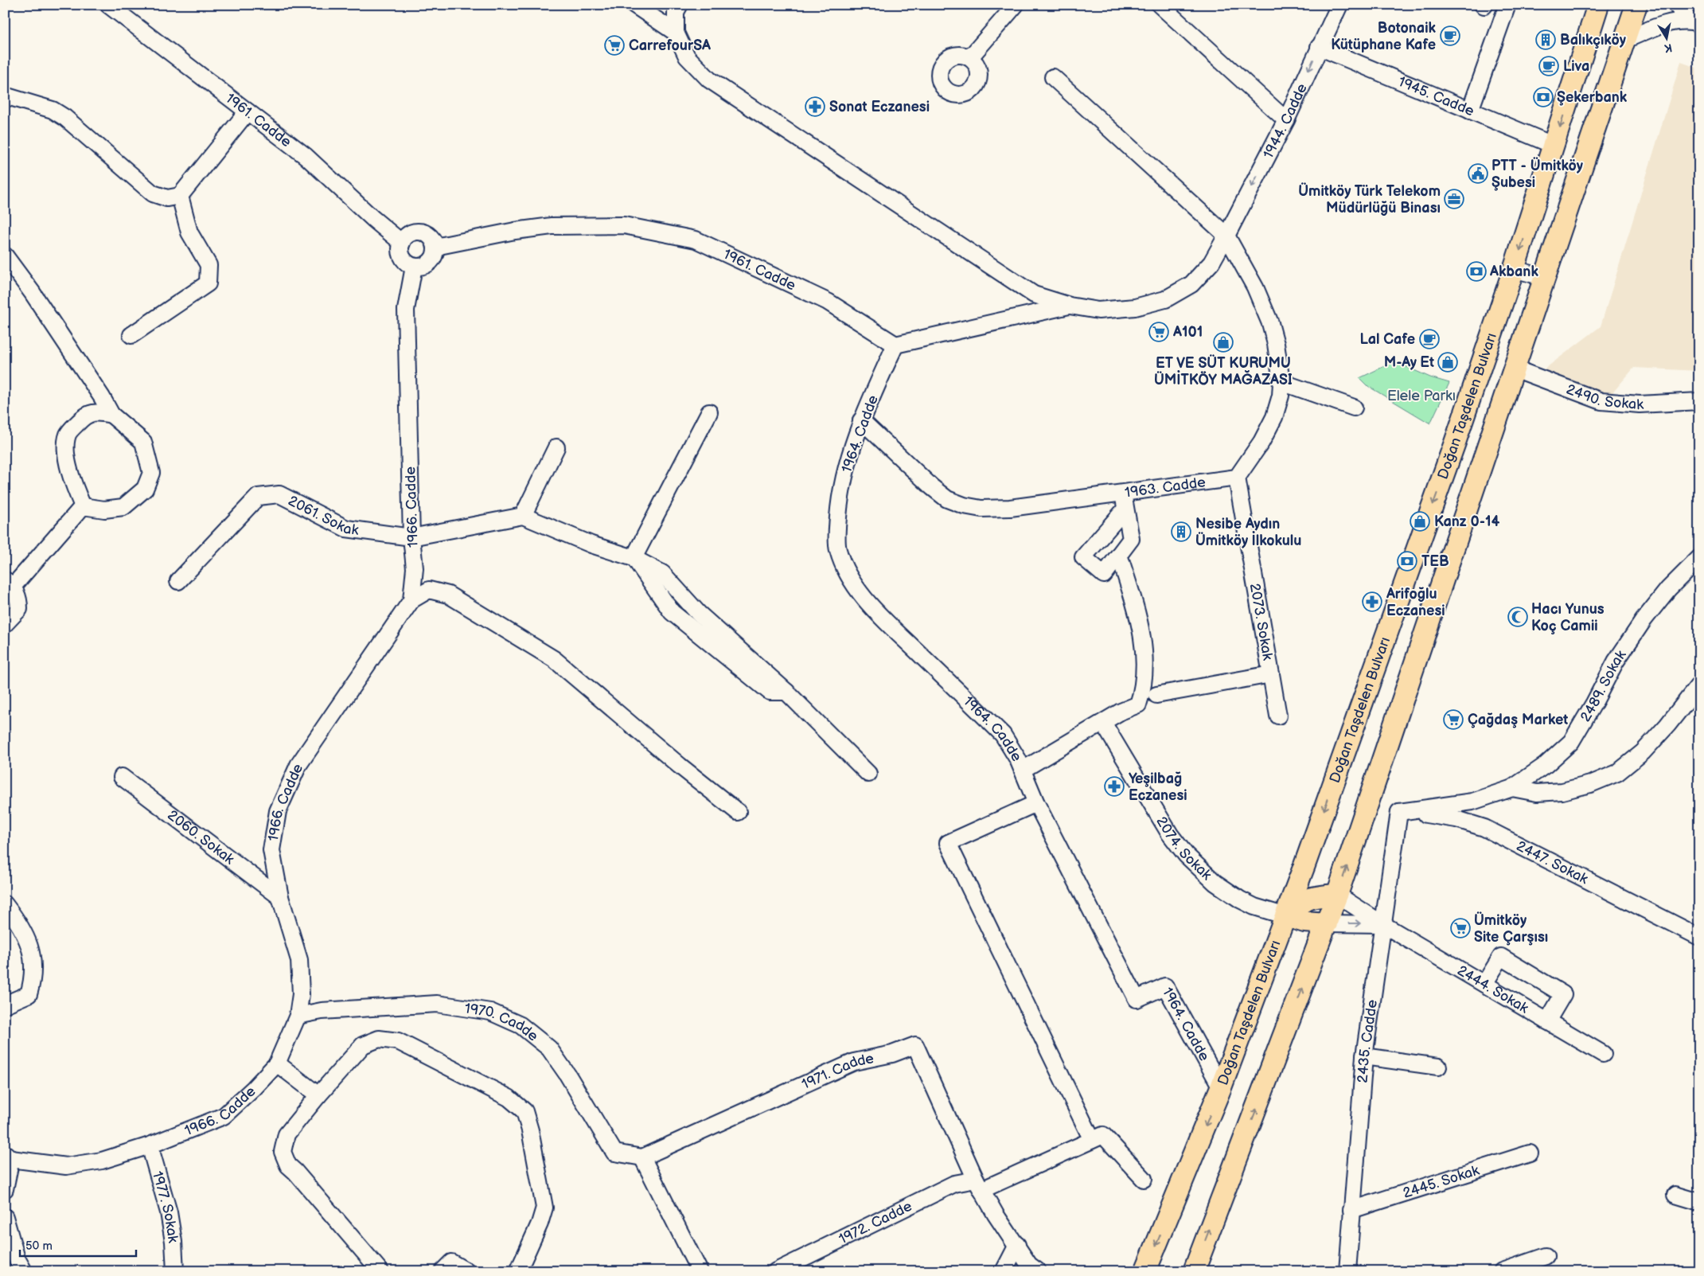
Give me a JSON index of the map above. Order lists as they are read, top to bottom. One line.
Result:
{"streets":{"main road":["Doğan Taşdelen Bulvarı"],"street":["1945. Cadde","1961. Cadde","1944. Cadde","2490. Sokak","1964. Cadde","1963. Cadde","1966. Cadde","2061. Sokak","2073. Sokak","2489. Sokak","2060. Sokak","2074. Sokak","2447. Sokak","2444. Sokak","1970. Cadde","2435. Cadde","1971. Cadde","2445. Sokak","1977. Sokak","1972. Cadde"]},"crossings":[["1945. Cadde","1944. Cadde"],["1945. Cadde","Doğan Taşdelen Bulvarı"],["1961. Cadde","1964. Cadde"],["1961. Cadde","1966. Cadde"],["Doğan Taşdelen Bulvarı","1964. Cadde"],["Doğan Taşdelen Bulvarı","2074. Sokak"],["1964. Cadde","1963. Cadde"],["1963. Cadde","2073. Sokak"],["1966. Cadde","2061. Sokak"],["1966. Cadde","2060. Sokak"],["1966. Cadde","1970. Cadde"],["1966. Cadde","1977. Sokak"],["2489. Sokak","2447. Sokak"],["2489. Sokak","2435. Cadde"],["2447. Sokak","2435. Cadde"],["2444. Sokak","2435. Cadde"],["1970. Cadde","1971. Cadde"],["2435. Cadde","2445. Sokak"],["1971. Cadde","1972. Cadde"]],"one_way":["1944. Cadde"],"parks":["Elele Parkı"],"places":{"cafe":["Botonaik Kütüphane Kafe","Liva","Lal Cafe"],"building":["Balıkçıköy","Nesibe Aydın Ümitköy İlkokulu"],"supermarket":["CarrefourSA","A101","Çağdaş Market","Ümitköy Site Çarşısı"],"bank":["Şekerbank","Akbank","TEB"],"pharmacy":["Sonat Eczanesi","Arifoğlu Eczanesi","Yeşilbağ Eczanesi"],"public building":["PTT - Ümitköy Şubesi"],"office":["Ümitköy Türk Telekom Müdürlüğü Binası"],"shop":["ET VE SÜT KURUMU ÜMİTKÖY MAĞAZASI","M-Ay Et","Kanz 0-14"],"mosque":["Hacı Yunus Koç Camii"]},"scale_bar":"50 m","north":"bottom"}
